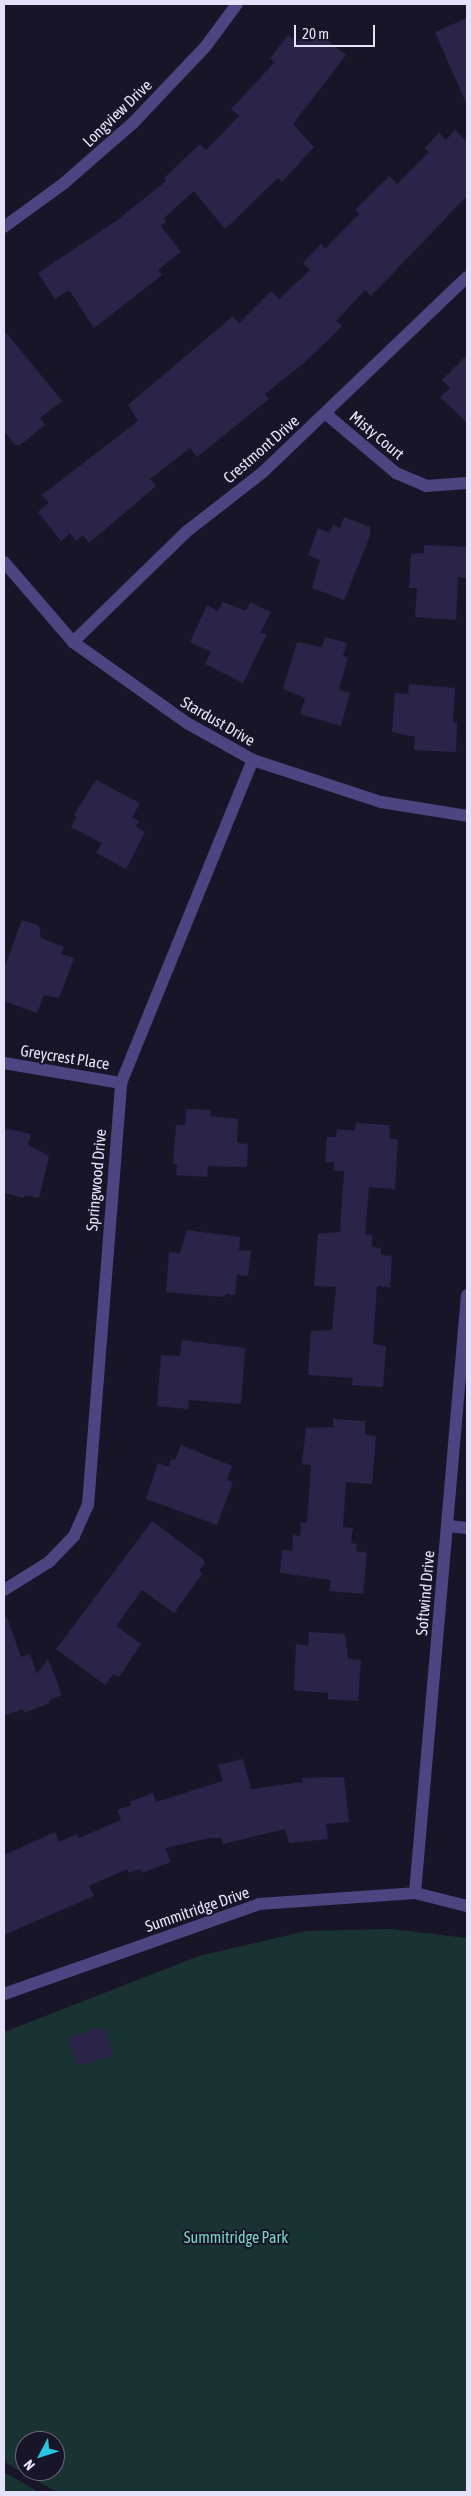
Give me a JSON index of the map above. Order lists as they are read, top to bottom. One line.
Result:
{"streets":{"street":["Longview Drive","Misty Court","Crestmont Drive","Stardust Drive","Greycrest Place","Springwood Drive","Softwind Drive","Summitridge Drive"]},"crossings":[["Misty Court","Crestmont Drive"],["Crestmont Drive","Stardust Drive"],["Stardust Drive","Springwood Drive"],["Greycrest Place","Springwood Drive"],["Softwind Drive","Summitridge Drive"]],"parks":["Summitridge Park"],"scale_bar":"20 m","north":"bottom left"}
